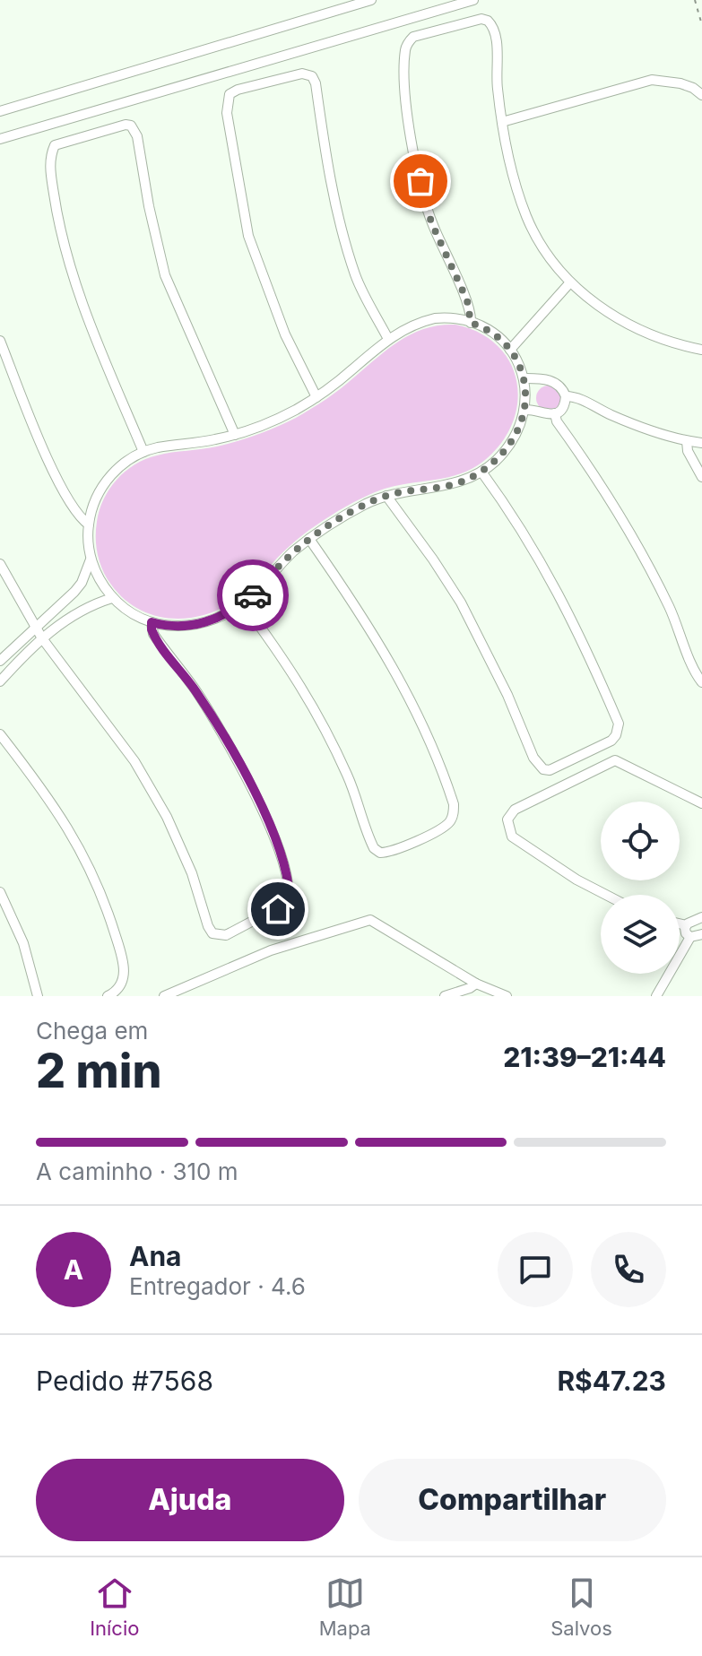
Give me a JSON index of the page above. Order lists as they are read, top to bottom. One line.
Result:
{"page":{"heading":["2 min","Chega em","21:39–21:44"],"panel":["Ana","Entregador · 4.6","Pedido #7568","R$47.23"],"bar":"A caminho · 310 m","round":"A","buttons":["Ajuda","Compartilhar"],"tabs":["Início","Mapa","Salvos"]}}
